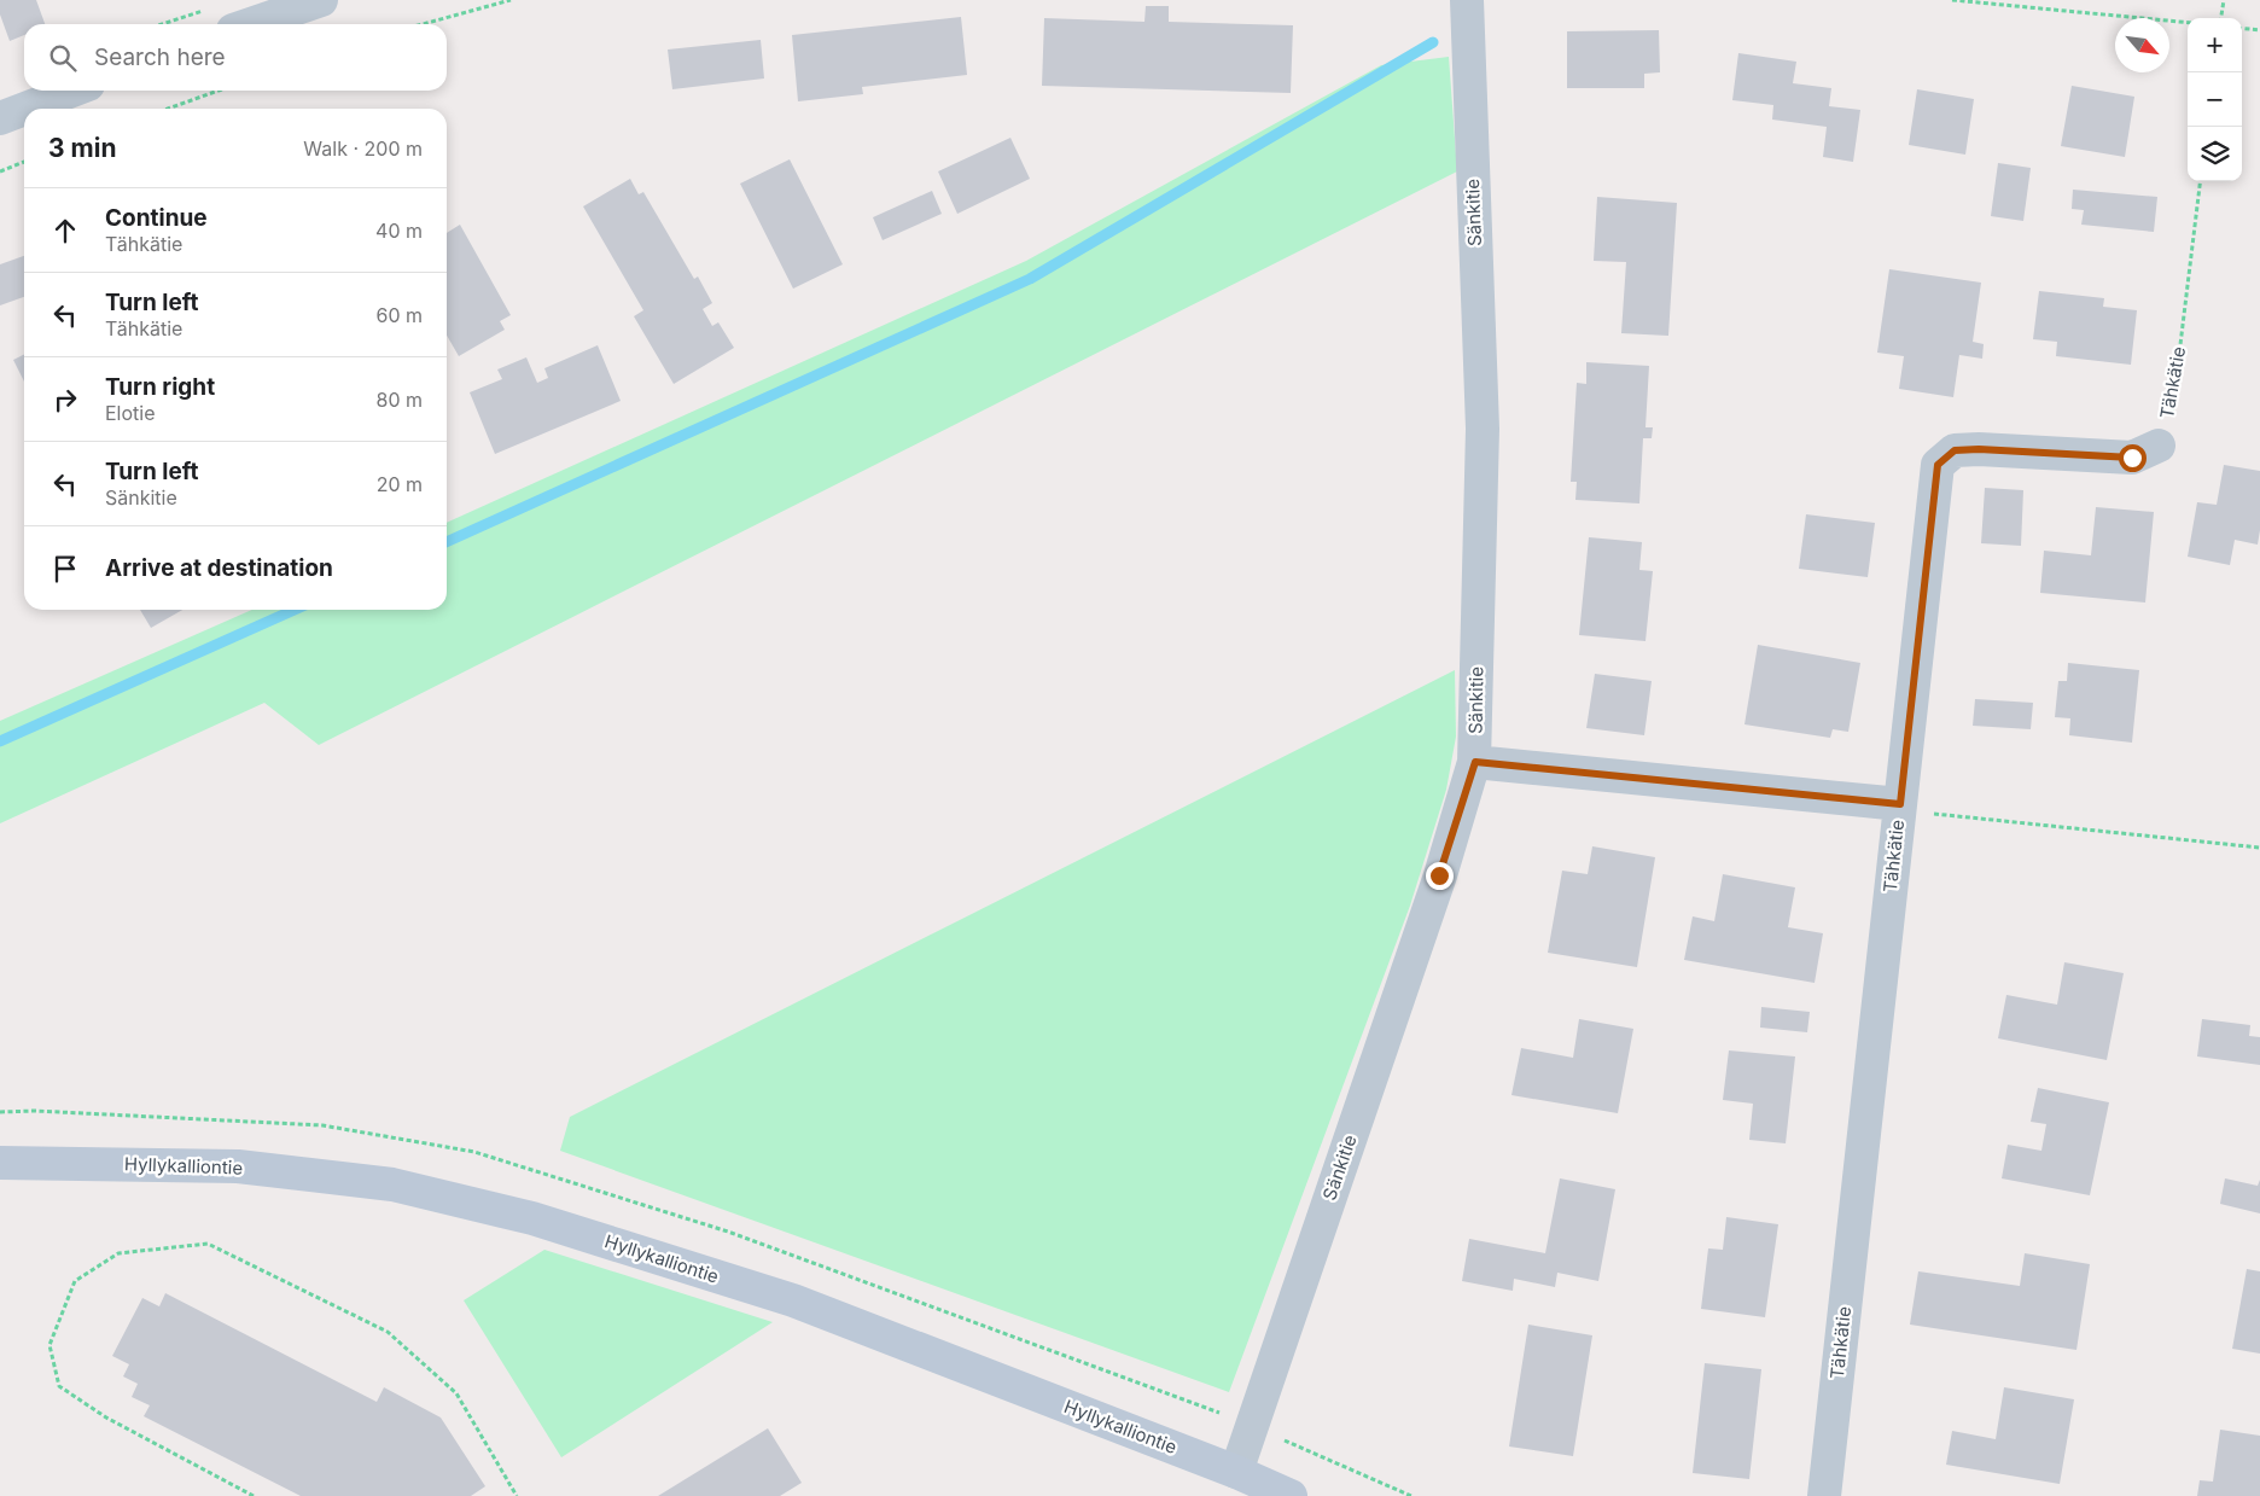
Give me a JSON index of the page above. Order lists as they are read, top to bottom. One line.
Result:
{"streets":{"main road":["Hyllykalliontie"],"street":["Sänkitie","Tähkätie"]},"crossings":[["Sänkitie","Hyllykalliontie"]],"north":"bottom right","page":{"map_buttons":["+","−"],"search":"Search here","heading":["3 min","Walk · 200 m"],"list":[["Continue","Tähkätie","40 m"],["Turn left","Tähkätie","60 m"],["Turn right","Elotie","80 m"],["Turn left","Sänkitie","20 m"],"Arrive at destination"]}}
